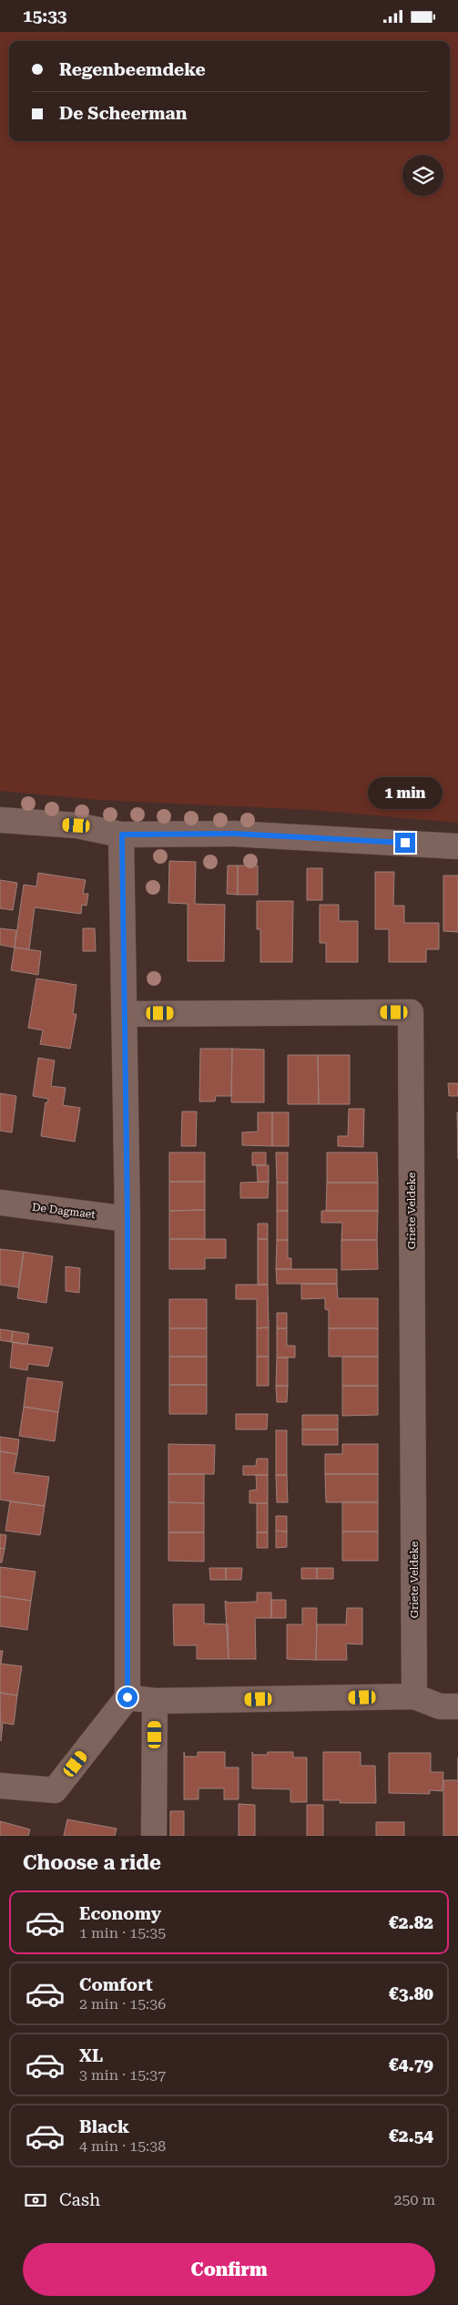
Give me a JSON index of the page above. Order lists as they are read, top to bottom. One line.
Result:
{"streets":{"street":["De Dagmaet","Griete Veldeke"]},"page":{"status":"15:33","banner":["Regenbeemdeke","De Scheerman"],"bubble":"1 min","heading":"Choose a ride","list":[{"name":"Economy","note":"1 min · 15:35","value":"€2.82"},{"name":"Comfort","note":"2 min · 15:36","value":"€3.80"},{"name":"XL","note":"3 min · 15:37","value":"€4.79"},{"name":"Black","note":"4 min · 15:38","value":"€2.54"}],"pay":["Cash","250 m"],"buttons":"Confirm"}}
